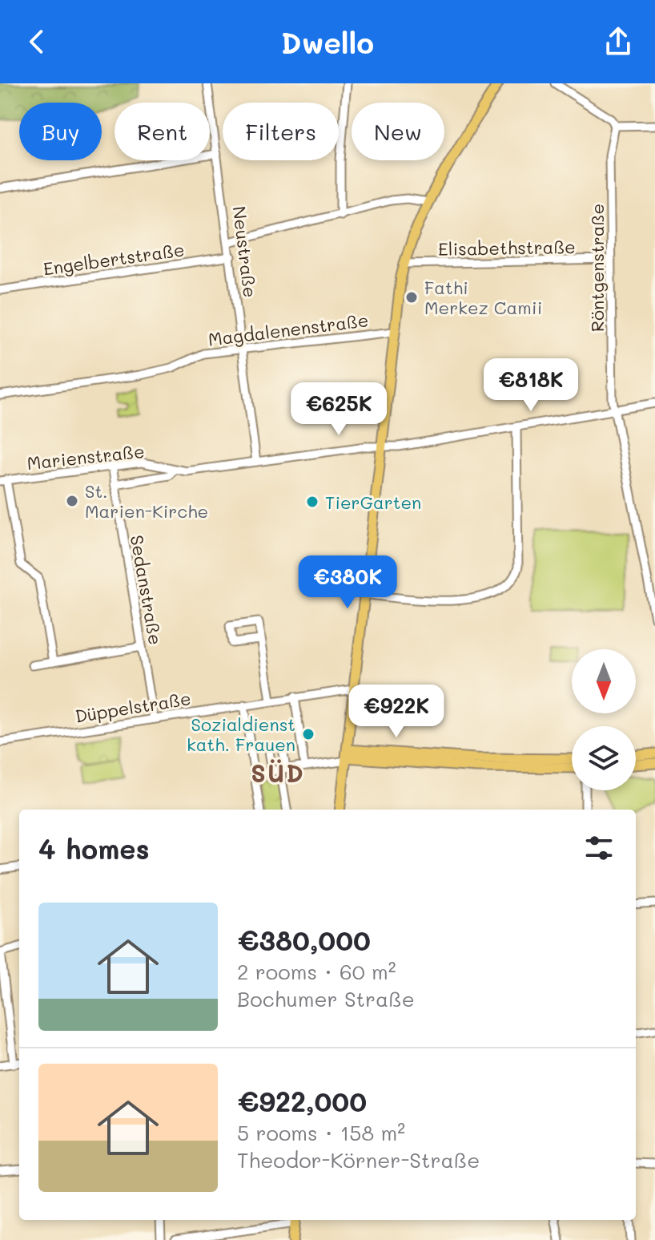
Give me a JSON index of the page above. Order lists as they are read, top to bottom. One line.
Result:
{"streets":{"street":["Elisabethstraße","Neustraße","Engelbertstraße","Röntgenstraße","Magdalenenstraße","Marienstraße","Sedanstraße","Düppelstraße"]},"crossings":[["Elisabethstraße","Röntgenstraße"],["Neustraße","Engelbertstraße"],["Neustraße","Magdalenenstraße"],["Neustraße","Marienstraße"],["Röntgenstraße","Marienstraße"],["Marienstraße","Sedanstraße"],["Sedanstraße","Düppelstraße"]],"districts":["SÜD"],"places":["Fathi Merkez Camii","St. Marien-Kirche","TierGarten","Sozialdienst kath. Frauen"],"north":"bottom","page":{"header":"Dwello","chip":["Buy","Rent","Filters","New"],"price":["€818K","€625K","€380K","€922K"],"heading":"4 homes","list":[{"name":"€380,000","note":"2 rooms · 60 m² · Bochumer Straße"},{"name":"€922,000","note":"5 rooms · 158 m² · Theodor-Körner-Straße"}]}}
